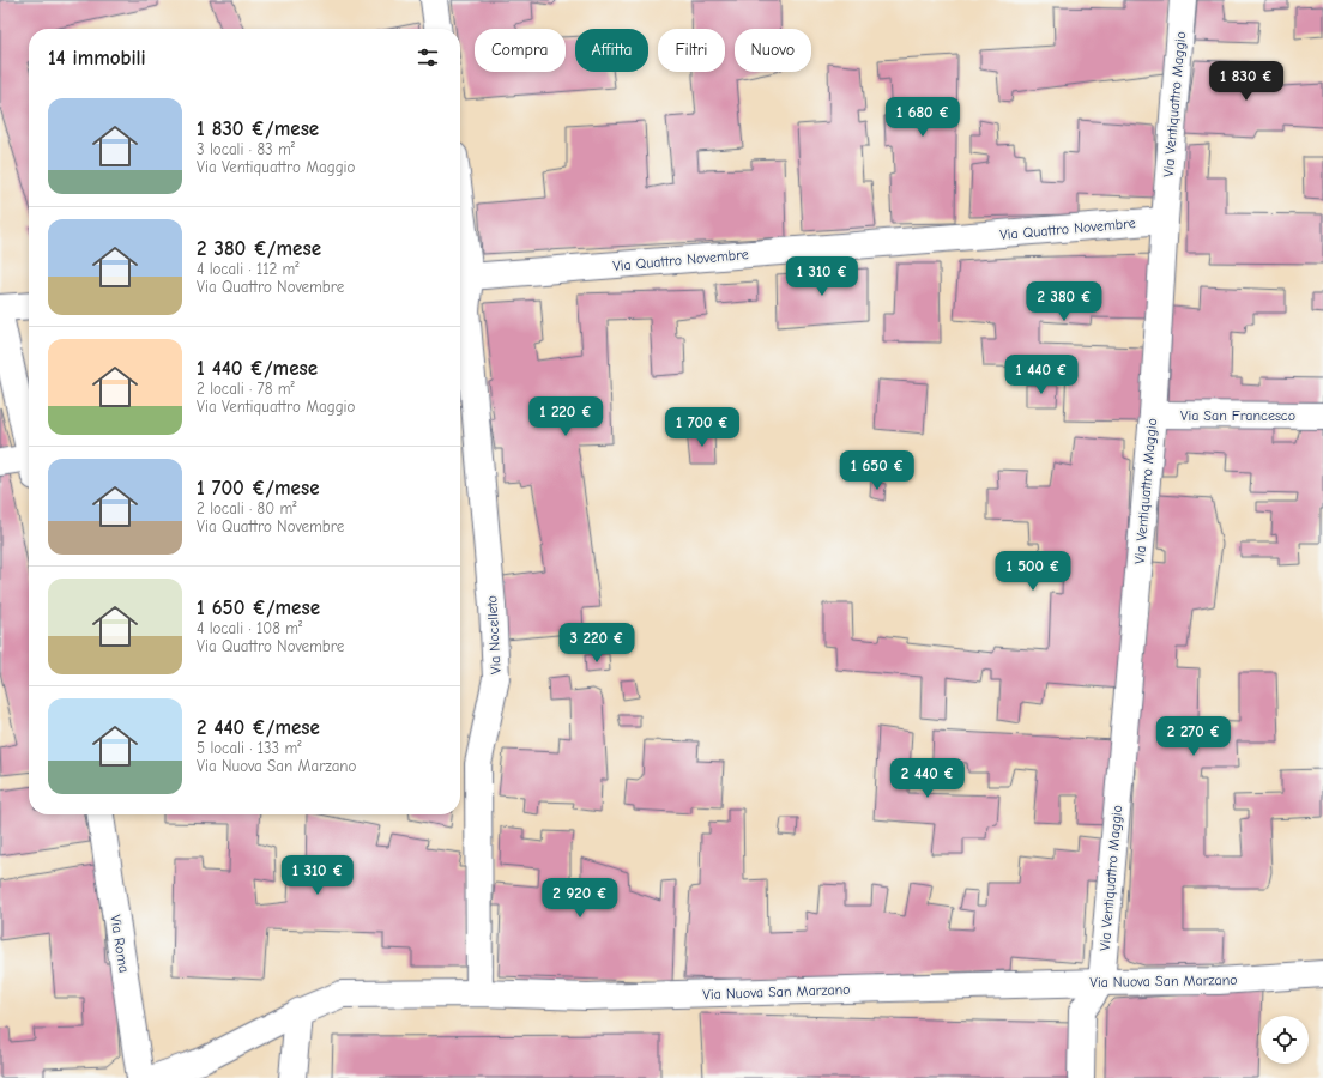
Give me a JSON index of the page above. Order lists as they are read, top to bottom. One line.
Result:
{"streets":{"main road":["Via Ventiquattro Maggio","Via Quattro Novembre","Via San Francesco","Via Nocelleto","Via Roma","Via Nuova San Marzano"]},"crossings":[["Via Ventiquattro Maggio","Via Quattro Novembre"],["Via Ventiquattro Maggio","Via San Francesco"],["Via Ventiquattro Maggio","Via Nuova San Marzano"],["Via Quattro Novembre","Via Nocelleto"],["Via Nocelleto","Via Nuova San Marzano"]],"page":{"chip":["Compra","Affitta","Filtri","Nuovo"],"heading":"14 immobili","price":["1 830 €","1 680 €","1 310 €","2 380 €","1 440 €","1 220 €","1 700 €","1 650 €","1 500 €","3 220 €","2 270 €","2 440 €","1 310 €","2 920 €"],"list":[{"name":"1 830 €/mese","note":"3 locali · 83 m² · Via Ventiquattro Maggio"},{"name":"2 380 €/mese","note":"4 locali · 112 m² · Via Quattro Novembre"},{"name":"1 440 €/mese","note":"2 locali · 78 m² · Via Ventiquattro Maggio"},{"name":"1 700 €/mese","note":"2 locali · 80 m² · Via Quattro Novembre"},{"name":"1 650 €/mese","note":"4 locali · 108 m² · Via Quattro Novembre"},{"name":"2 440 €/mese","note":"5 locali · 133 m² · Via Nuova San Marzano"}]}}
